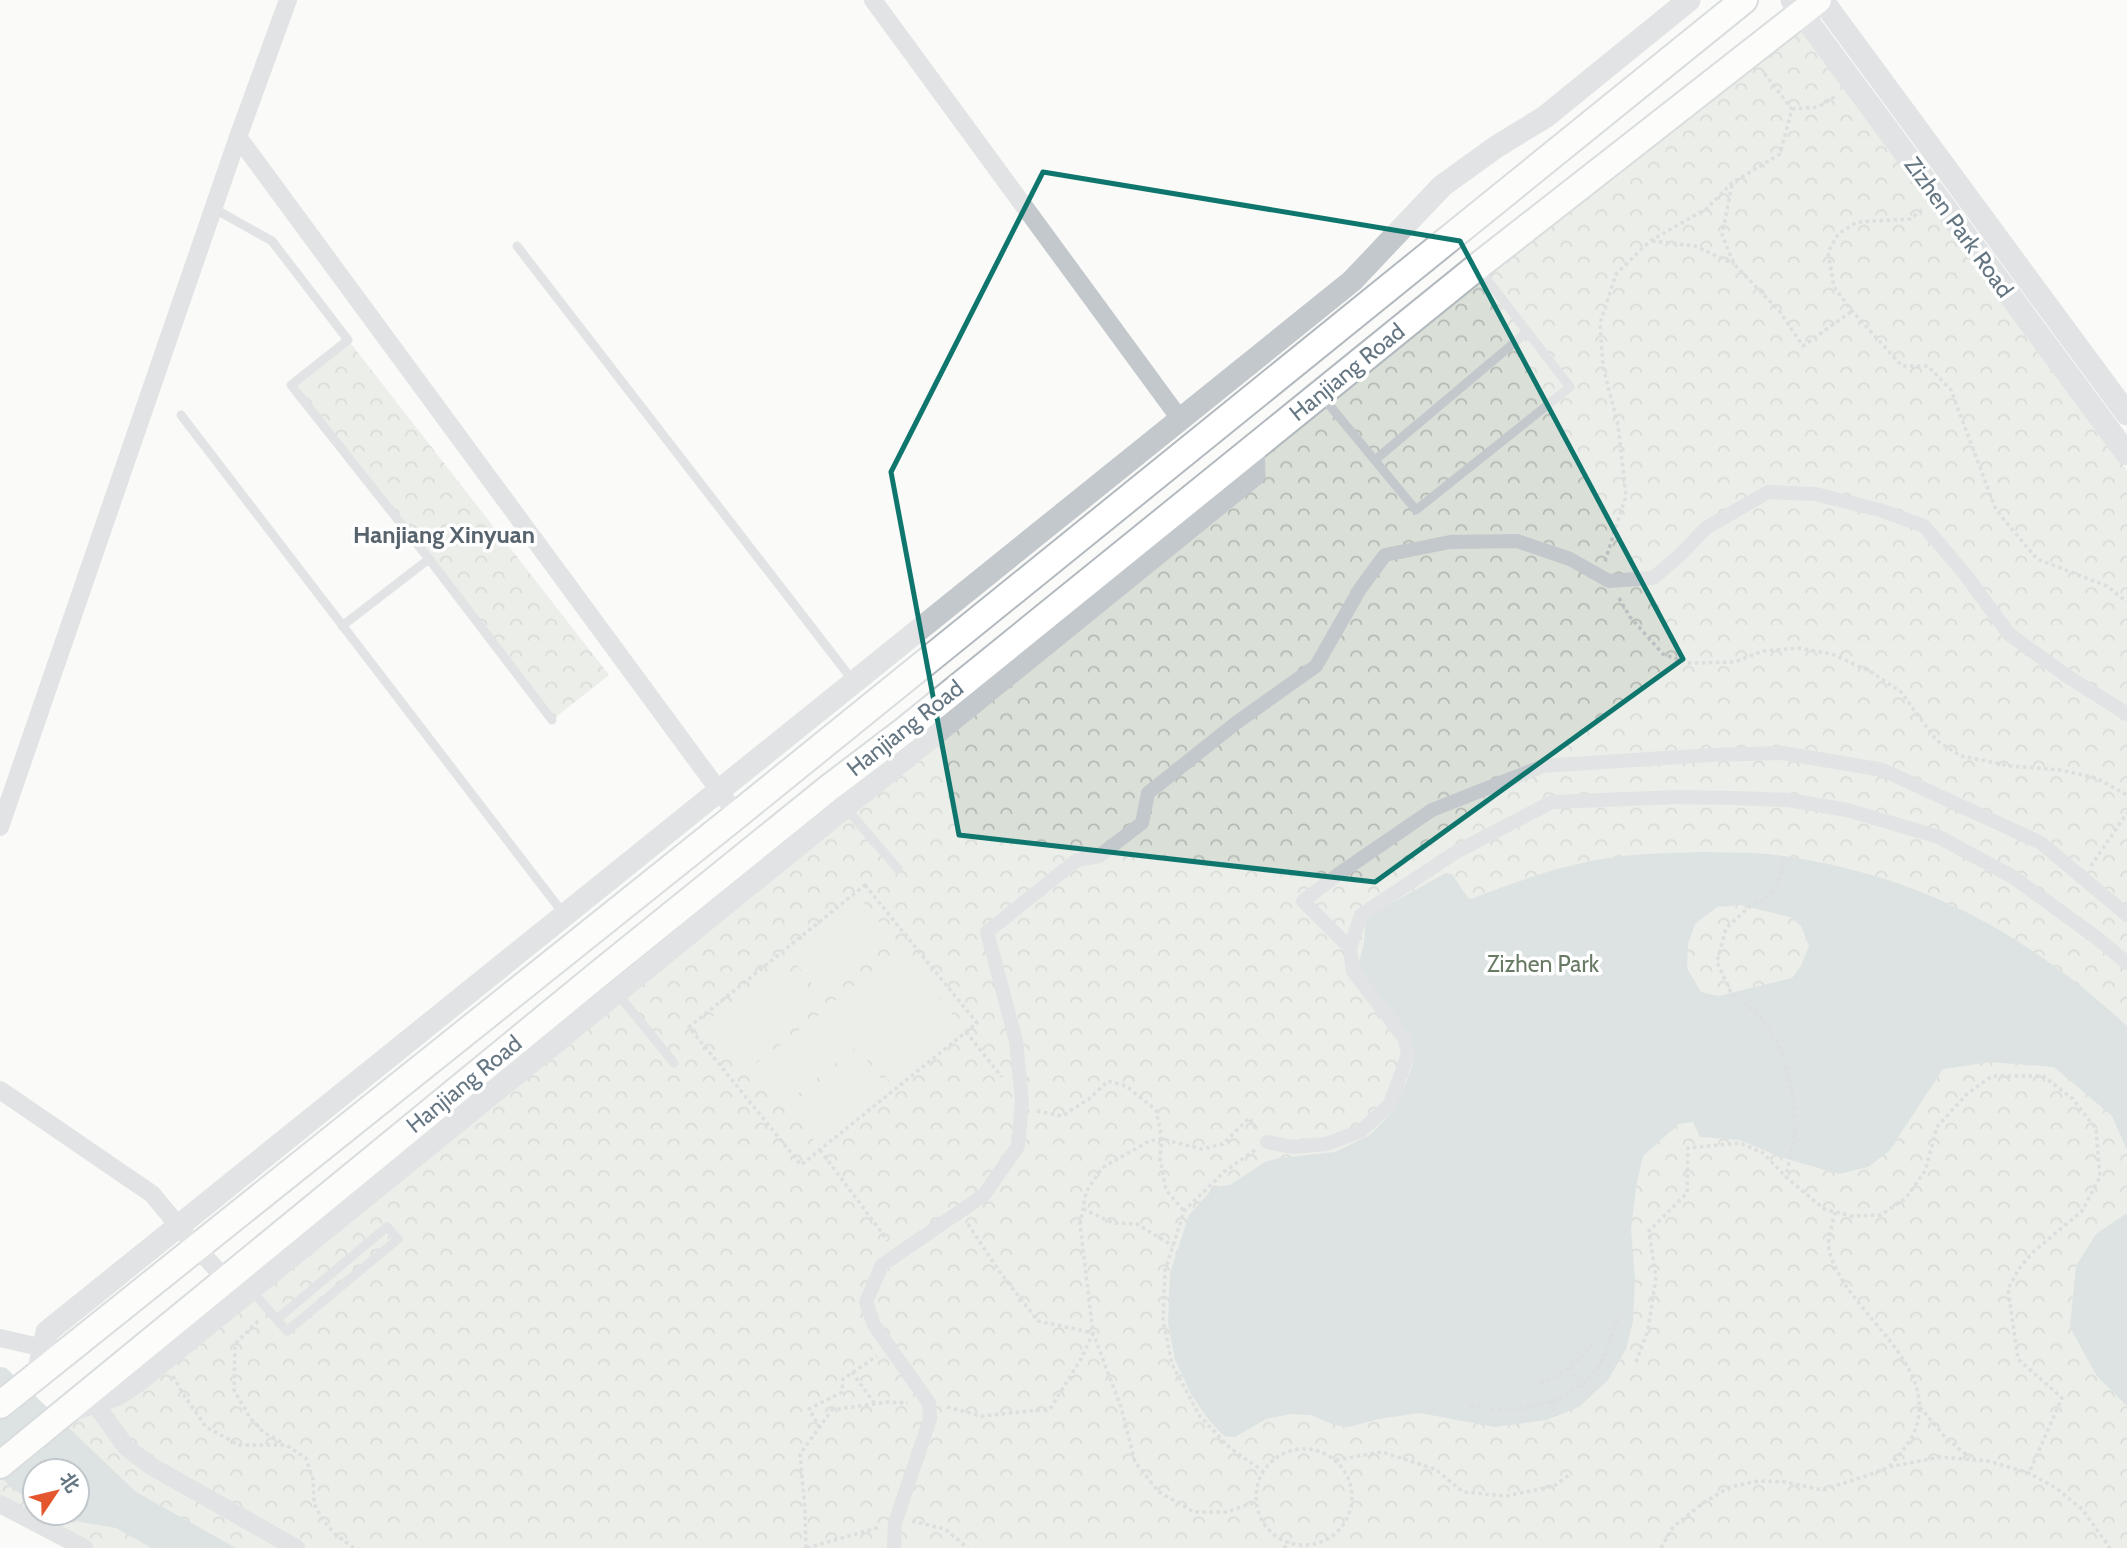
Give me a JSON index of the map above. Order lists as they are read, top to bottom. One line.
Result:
{"streets":{"main road":["Hanjiang Road"],"street":["Zizhen Park Road"]},"crossings":[["Zizhen Park Road","Hanjiang Road"]],"districts":["Hanjiang Xinyuan"],"parks":["Zizhen Park"],"north":"top right"}
